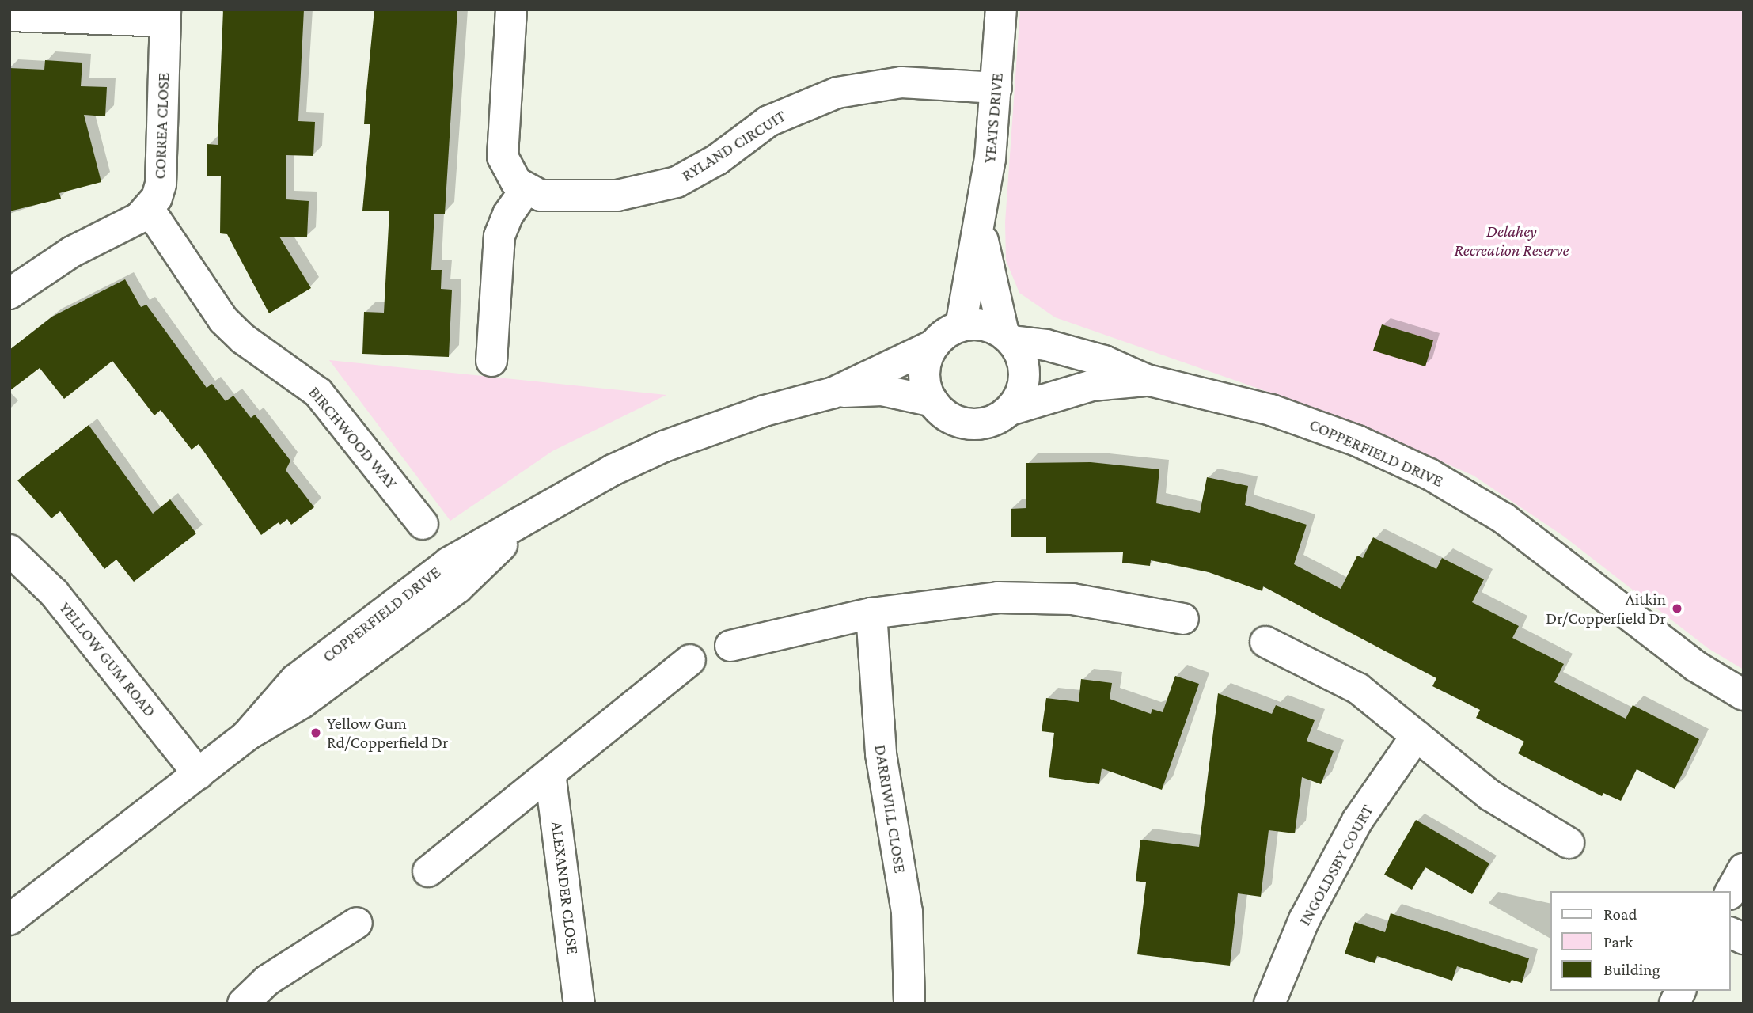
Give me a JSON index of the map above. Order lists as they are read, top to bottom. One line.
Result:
{"streets":{"street":["YEATS DRIVE","CORREA CLOSE","RYLAND CIRCUIT","BIRCHWOOD WAY","COPPERFIELD DRIVE","YELLOW GUM ROAD","DARRIWILL CLOSE","INGOLDSBY COURT","ALEXANDER CLOSE"]},"crossings":[["YEATS DRIVE","RYLAND CIRCUIT"],["YEATS DRIVE","COPPERFIELD DRIVE"],["CORREA CLOSE","BIRCHWOOD WAY"],["COPPERFIELD DRIVE","YELLOW GUM ROAD"]],"parks":["Delahey Recreation Reserve"],"places":["Aitkin Dr/Copperfield Dr","Yellow Gum Rd/Copperfield Dr"],"legend":["Road","Park","Building"]}
